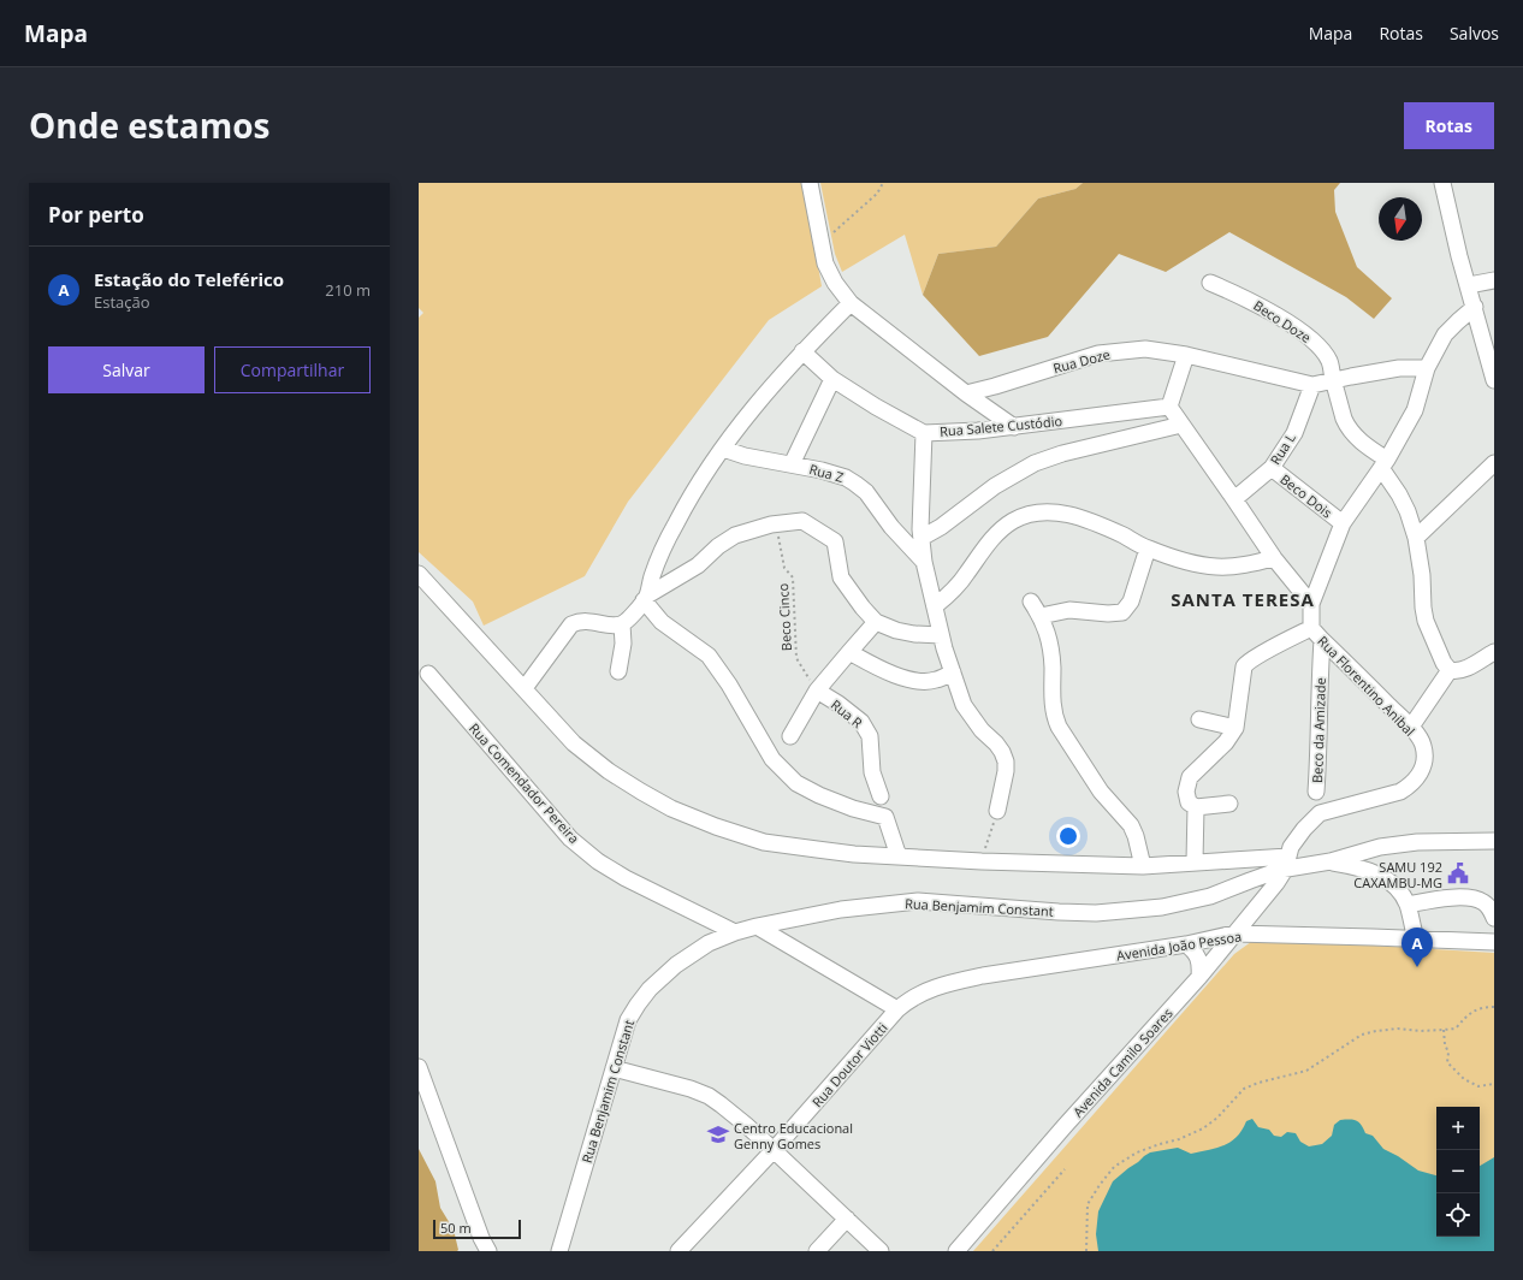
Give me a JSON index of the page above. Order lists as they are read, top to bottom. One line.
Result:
{"streets":{"street":["Beco Doze","Rua Doze","Rua Salete Custódio","Rua L","Rua Z","Beco Dois","Rua Florentino Anibal","Rua R","Beco da Amizade","Rua Comendador Pereira","Rua Benjamim Constant","Avenida João Pessoa","Avenida Camilo Soares","Rua Doutor Viotti"],"path":["Beco Cinco"]},"crossings":[["Beco Doze","Rua Doze"],["Rua Doze","Rua L"],["Rua L","Beco Dois"],["Beco Cinco","Rua R"],["Rua Florentino Anibal","Beco da Amizade"],["Rua Florentino Anibal","Rua Benjamim Constant"],["Rua Florentino Anibal","Avenida Camilo Soares"],["Rua Comendador Pereira","Rua Benjamim Constant"],["Rua Benjamim Constant","Avenida Camilo Soares"],["Avenida João Pessoa","Avenida Camilo Soares"],["Avenida João Pessoa","Rua Doutor Viotti"]],"districts":["SANTA TERESA"],"places":{"public building":["SAMU 192 CAXAMBU-MG"],"school or university":["Centro Educacional Genny Gomes"]},"scale_bar":"50 m","north":"bottom","page":{"header":"Mapa","nav":["Mapa","Rotas","Salvos"],"title":"Onde estamos","buttons":["Rotas",["Salvar","Compartilhar"]],"heading":"Por perto","list":[{"mark":"A","name":"Estação do Teleférico","note":"Estação","value":"210 m"}],"pins":"A","map_buttons":["+","−"],"scale":"50 m"}}
